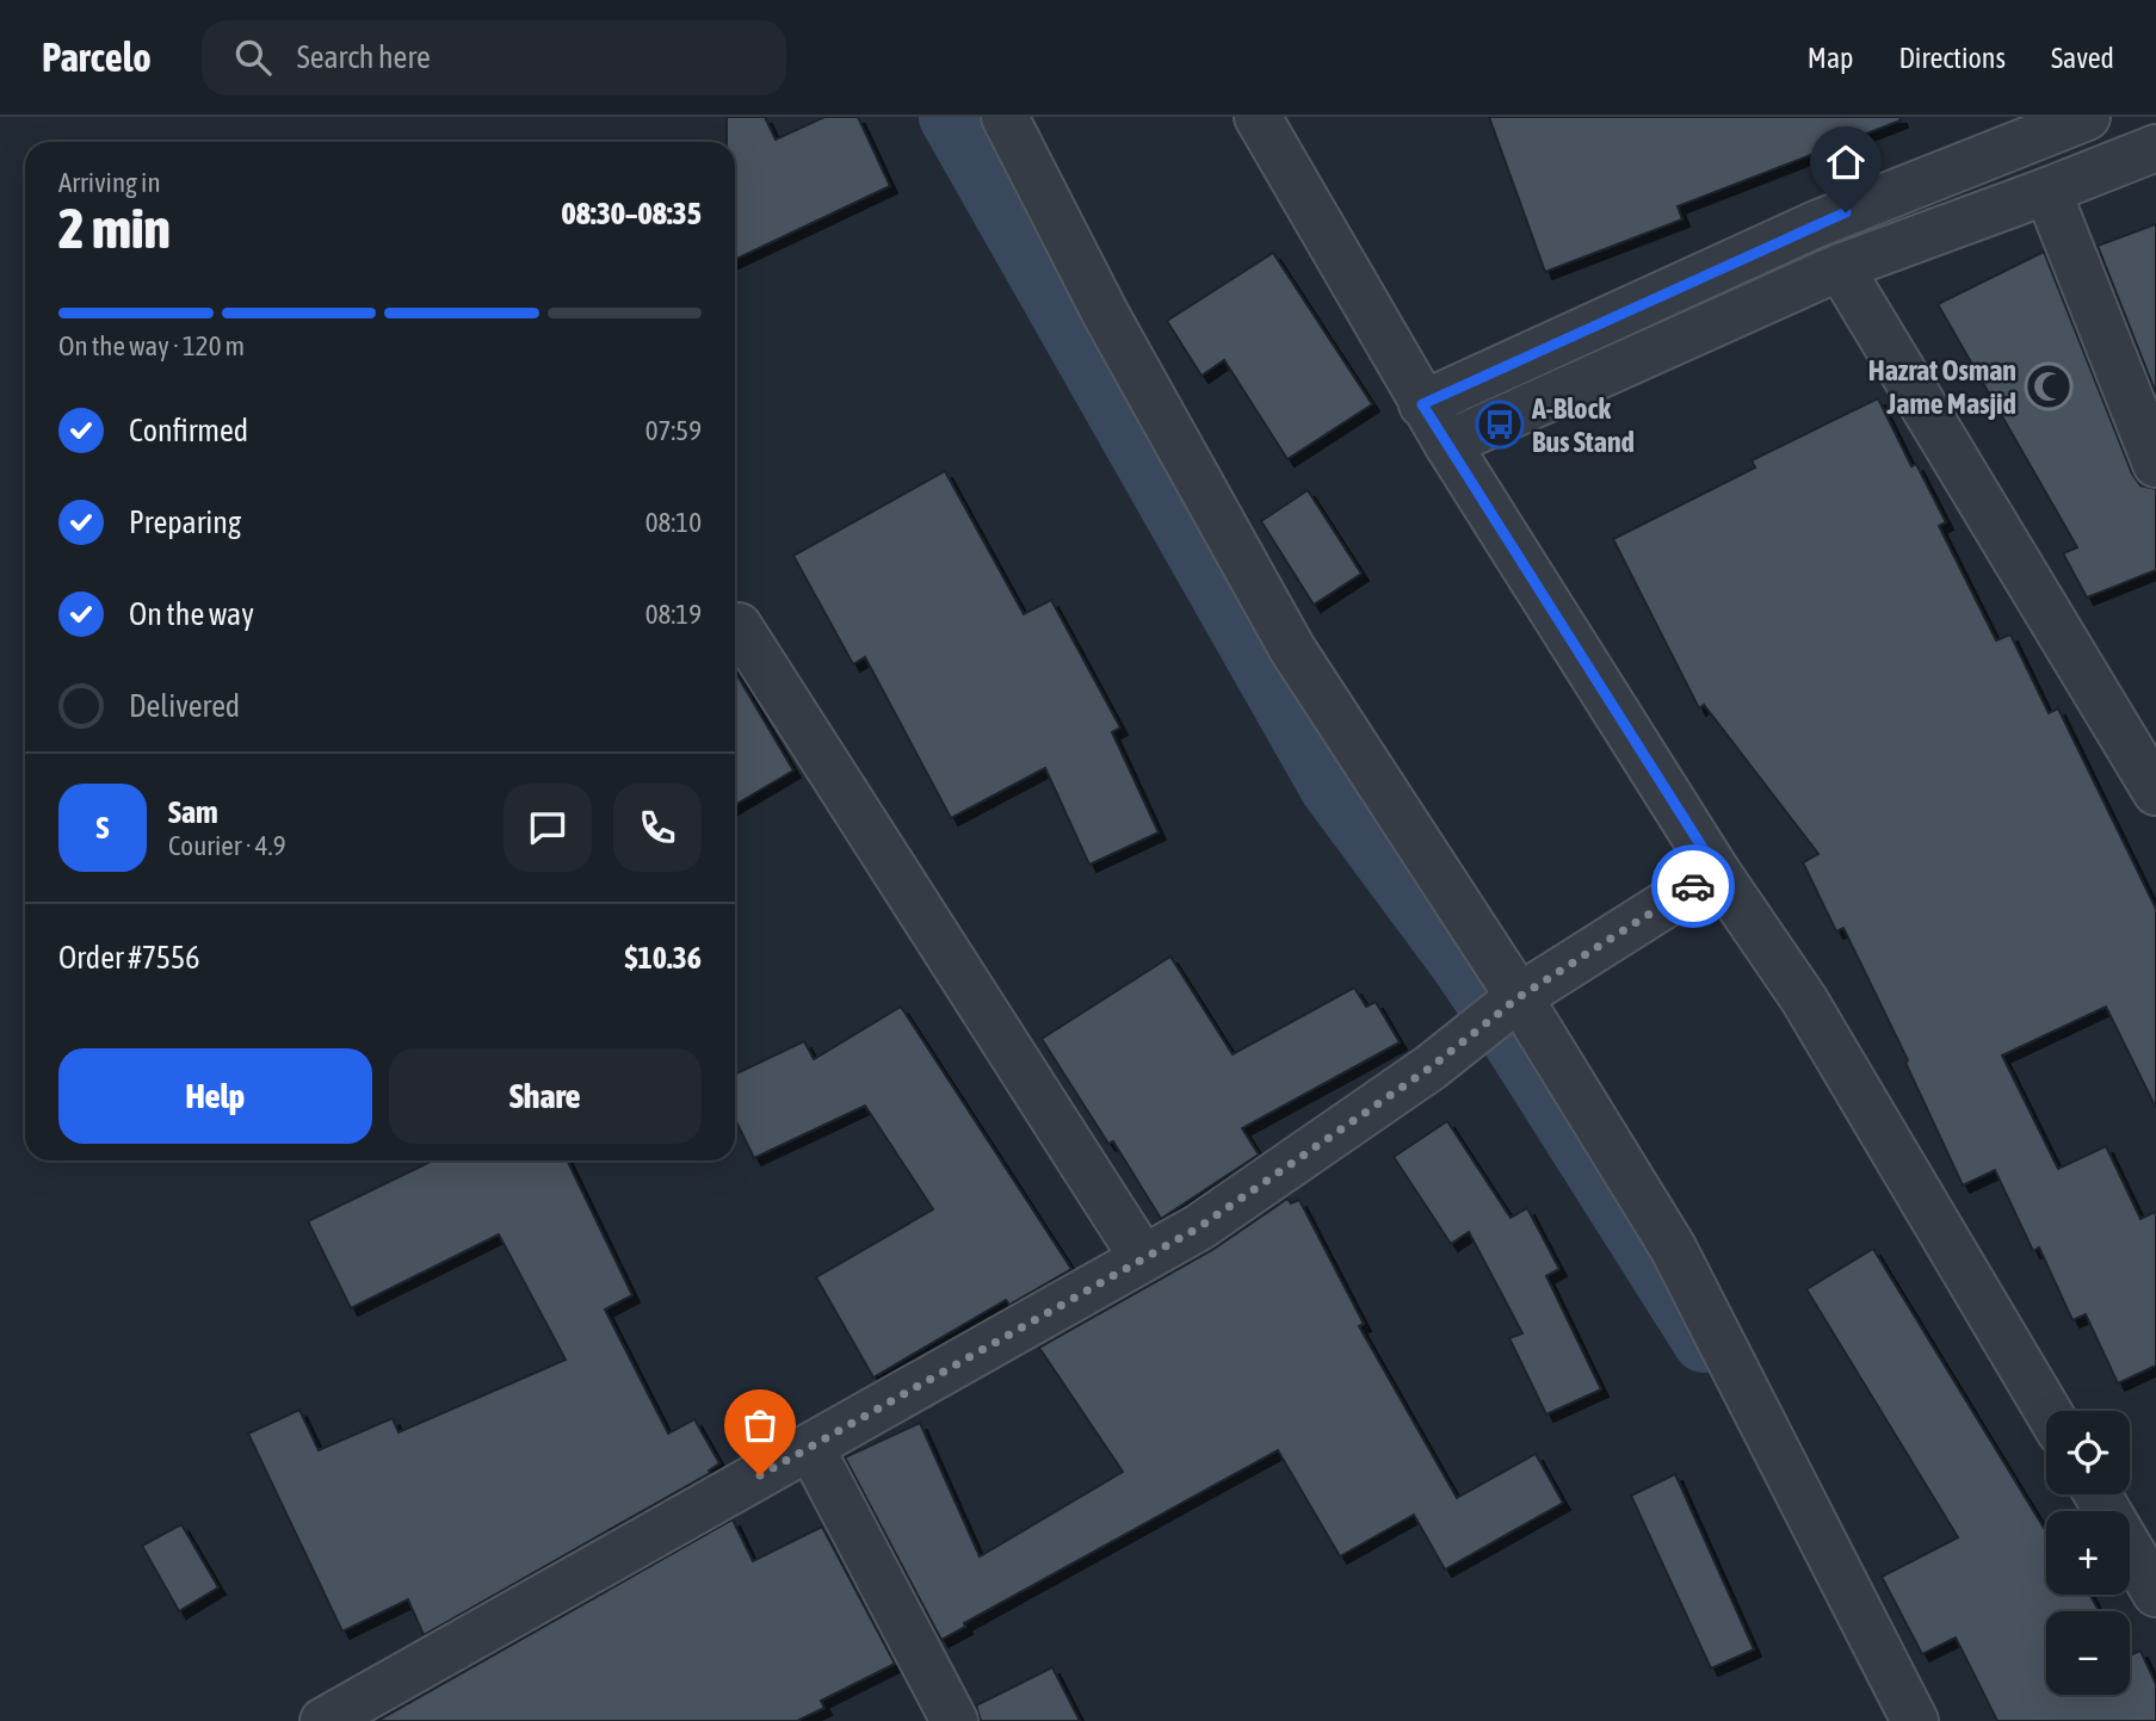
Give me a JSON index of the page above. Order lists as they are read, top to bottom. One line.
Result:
{"places":{"mosque":["Hazrat Osman Jame Masjid"],"bus stop":["A-Block Bus Stand"]},"page":{"header":"Parcelo","search":"Search here","nav":["Map","Directions","Saved"],"heading":["2 min","Arriving in","08:30–08:35"],"panel":["Sam","Courier · 4.9","Order #7556","$10.36"],"bar":"On the way · 120 m","list":[["Confirmed","07:59"],["Preparing","08:10"],["On the way","08:19"],"Delivered"],"round":"S","buttons":["Help","Share"],"map_buttons":["+","−"]}}
